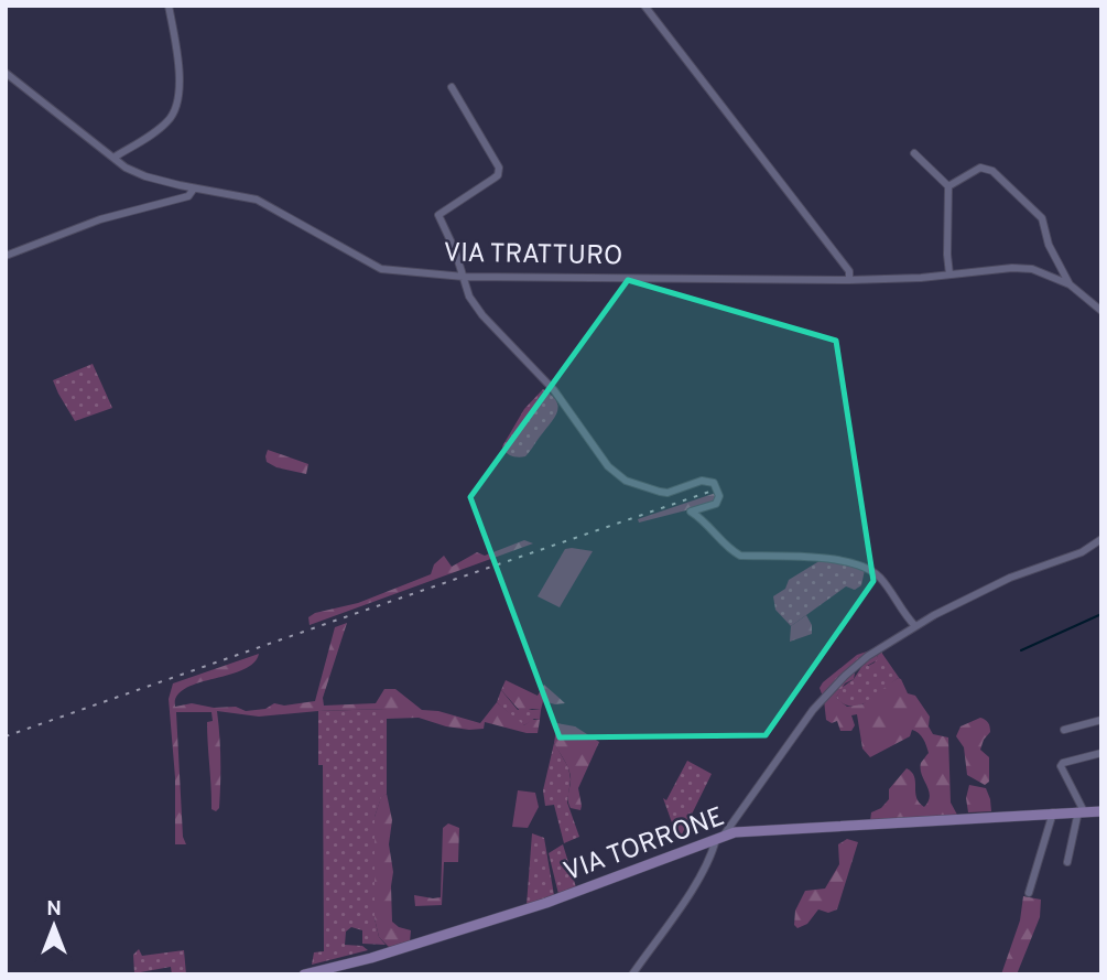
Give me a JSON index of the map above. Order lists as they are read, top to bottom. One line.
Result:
{"streets":{"main road":["VIA TORRONE"],"street":["VIA TRATTURO"]},"north":"top"}
